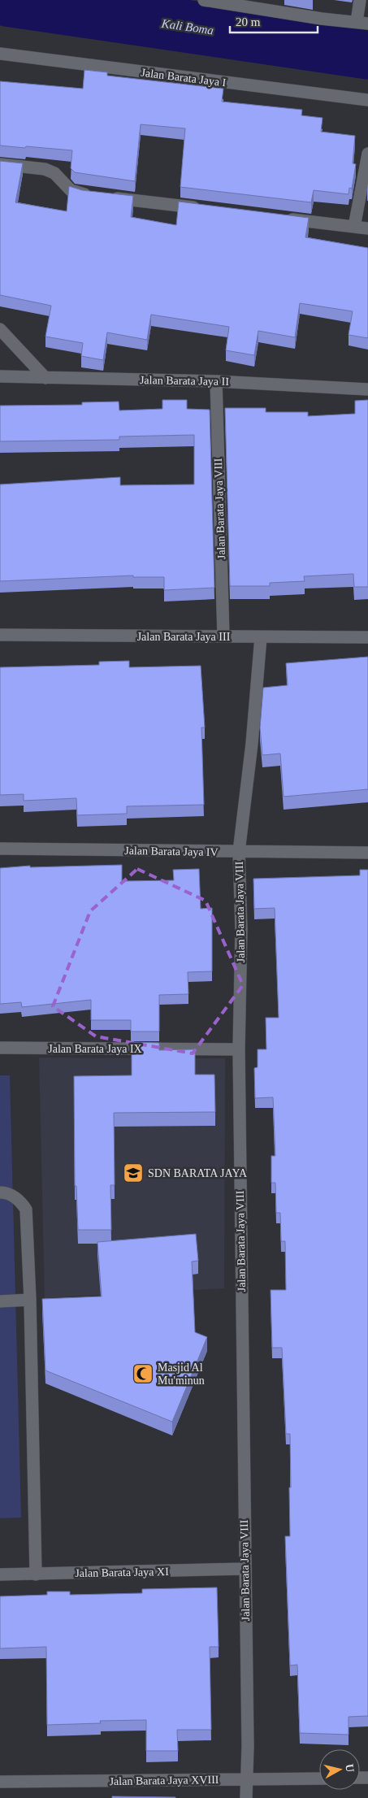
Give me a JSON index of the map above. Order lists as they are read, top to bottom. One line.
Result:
{"streets":{"street":["Jalan Barata Jaya I","Jalan Barata Jaya II","Jalan Barata Jaya VIII","Jalan Barata Jaya III","Jalan Barata Jaya IV","Jalan Barata Jaya IX","Jalan Barata Jaya XI","Jalan Barata Jaya XVIII"]},"crossings":[["Jalan Barata Jaya II","Jalan Barata Jaya VIII"],["Jalan Barata Jaya VIII","Jalan Barata Jaya III"],["Jalan Barata Jaya VIII","Jalan Barata Jaya IV"],["Jalan Barata Jaya VIII","Jalan Barata Jaya IX"],["Jalan Barata Jaya VIII","Jalan Barata Jaya XI"],["Jalan Barata Jaya VIII","Jalan Barata Jaya XVIII"]],"water":["Kali Boma"],"places":{"school or university":["SDN BARATA JAYA"],"mosque":["Masjid Al Mu'minun"]},"scale_bar":"20 m","north":"right"}
